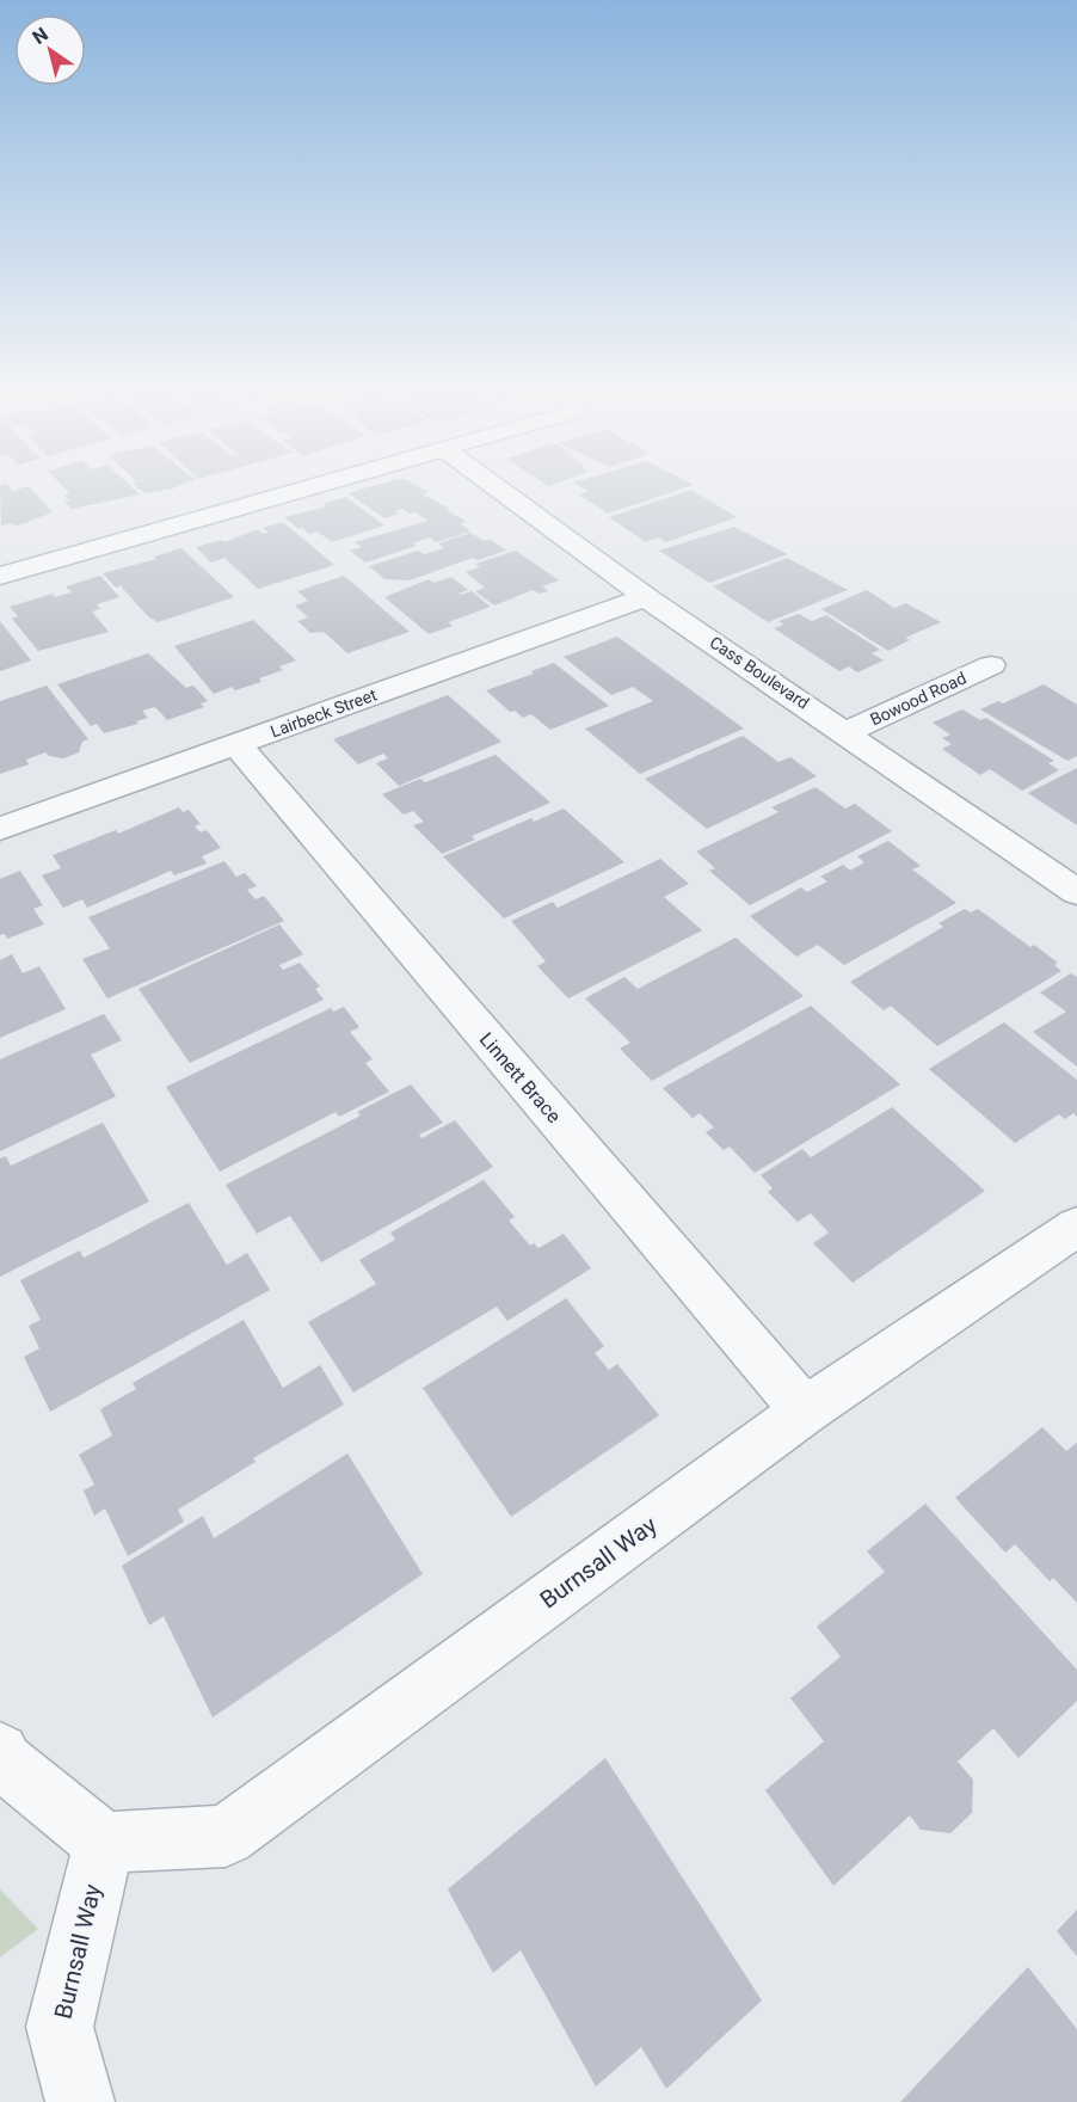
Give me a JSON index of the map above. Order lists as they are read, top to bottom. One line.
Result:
{"streets":{"street":["Cass Boulevard","Bowood Road","Lairbeck Street","Linnett Brace","Burnsall Way"]},"crossings":[["Cass Boulevard","Bowood Road"],["Cass Boulevard","Lairbeck Street"],["Lairbeck Street","Linnett Brace"],["Linnett Brace","Burnsall Way"]],"north":"top left"}
